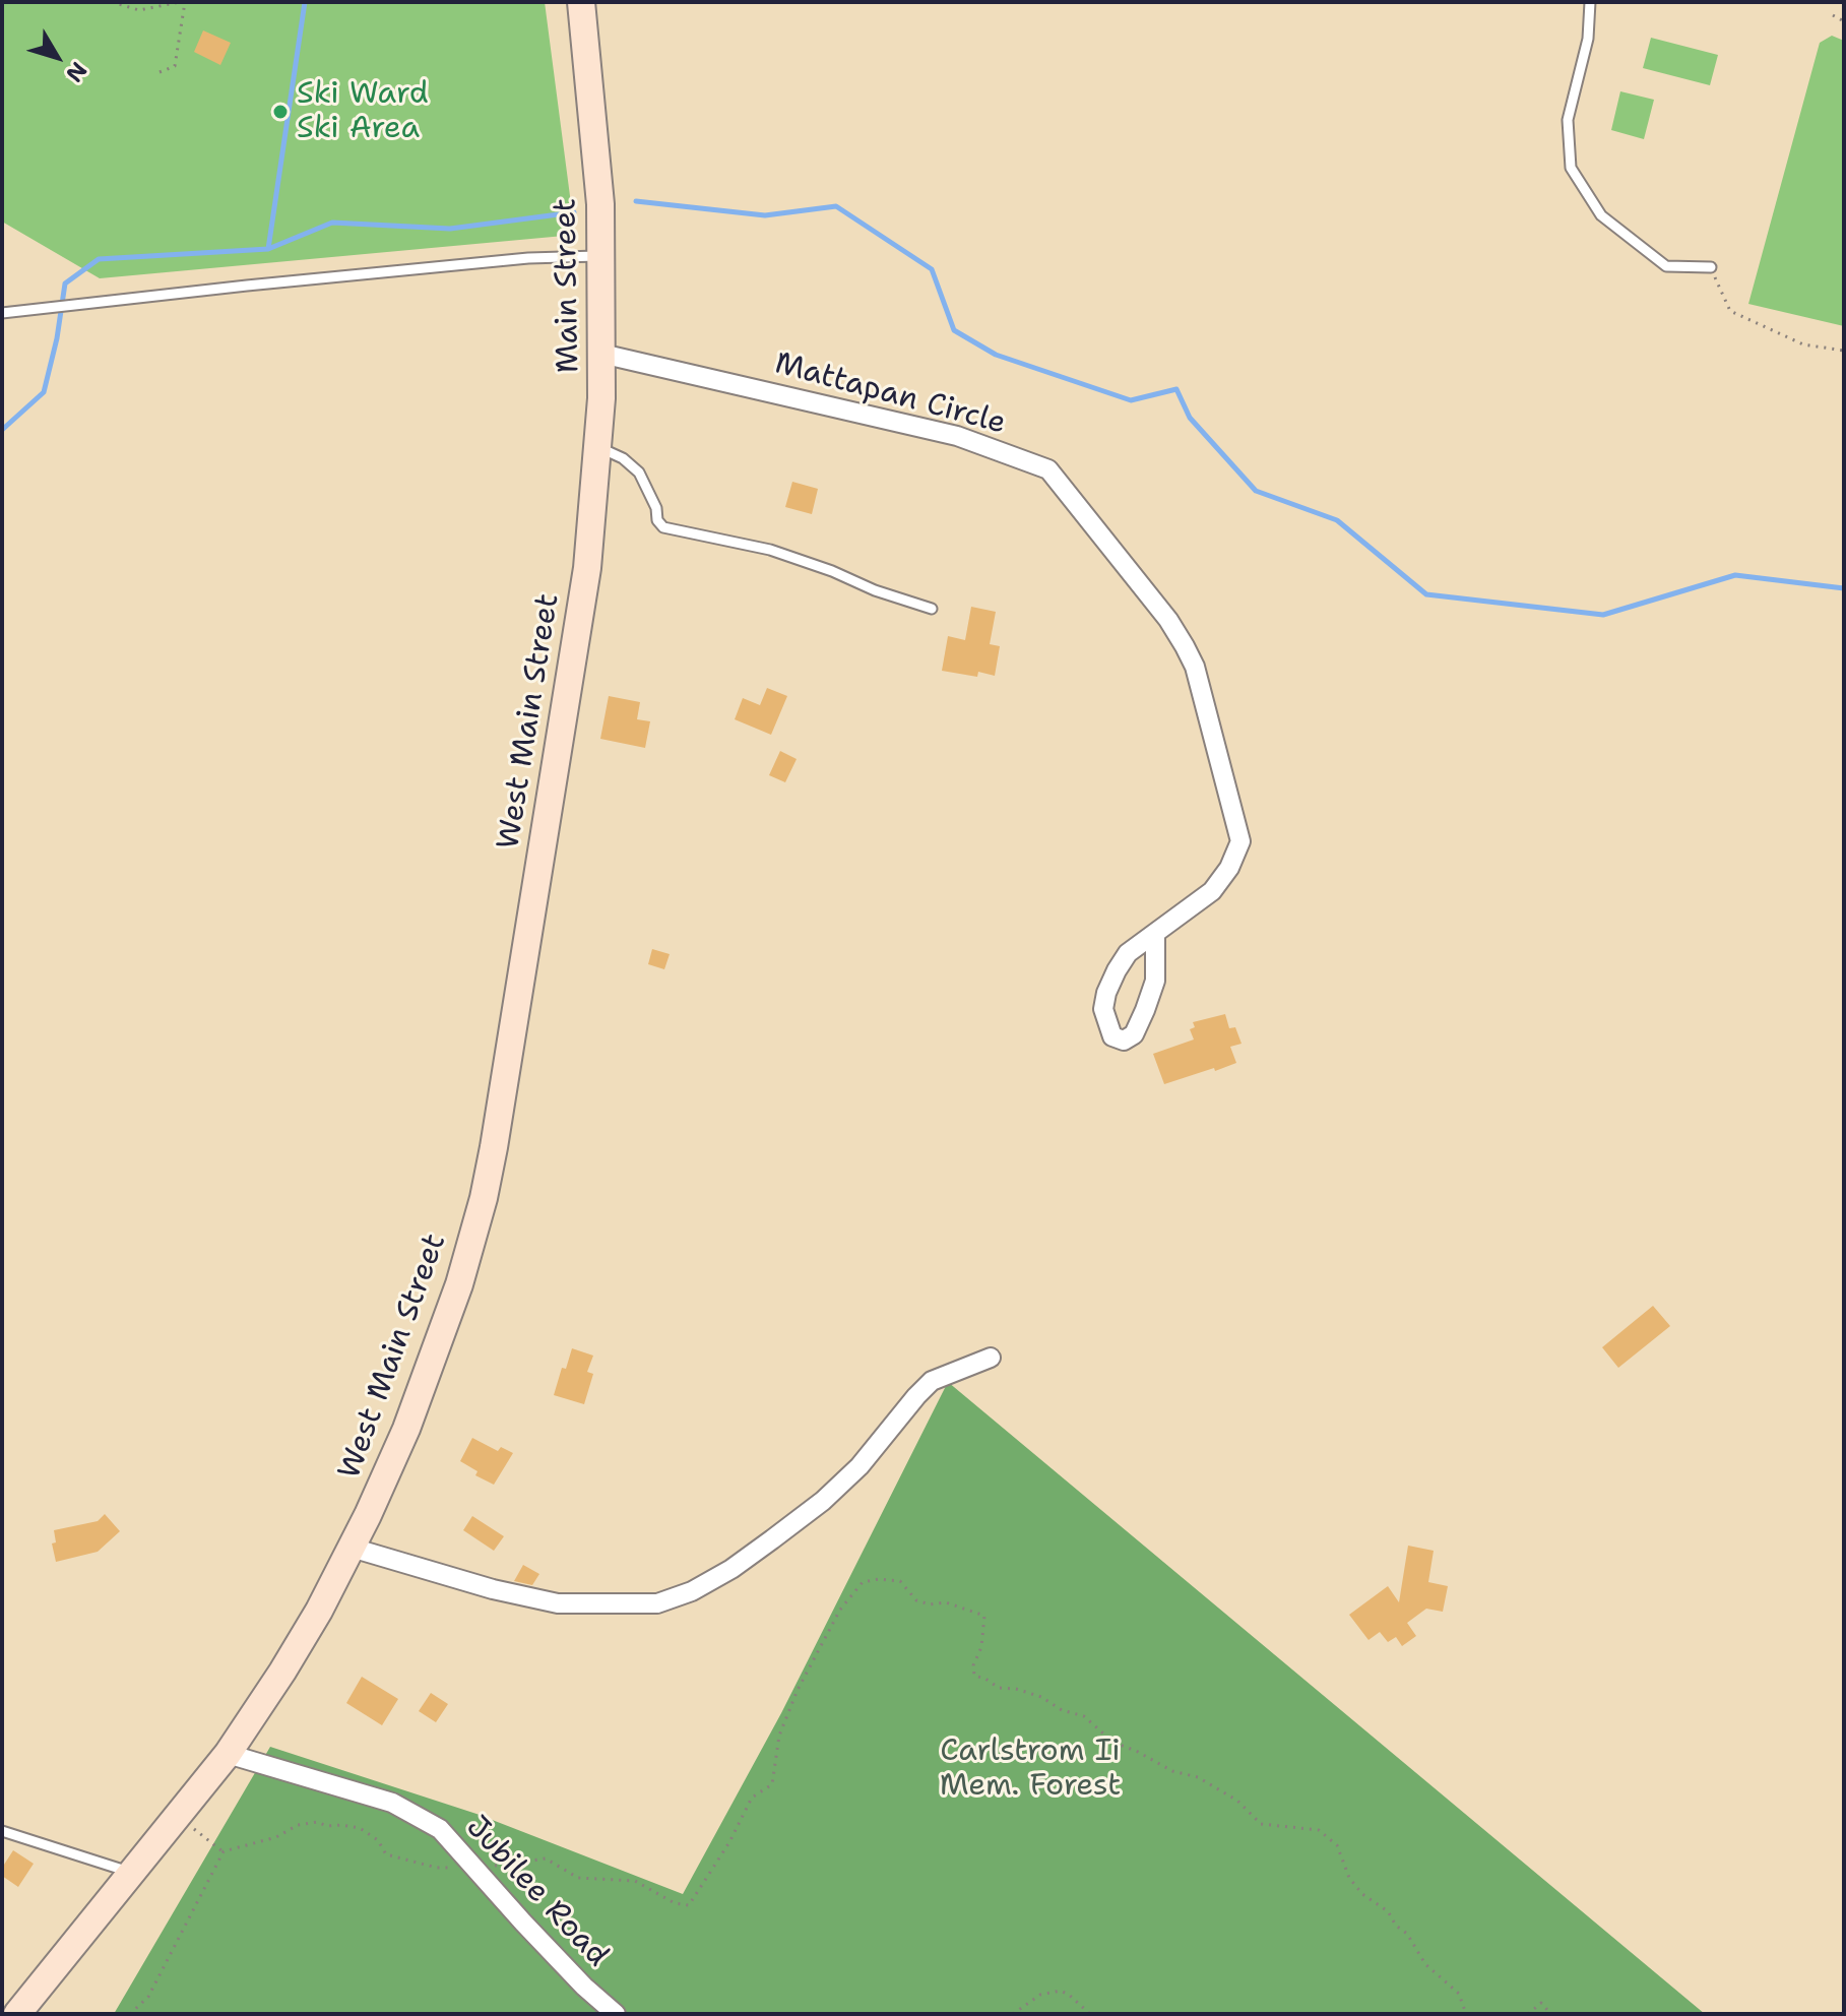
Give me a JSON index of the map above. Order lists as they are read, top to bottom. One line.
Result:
{"streets":{"main road":["Main Street","West Main Street"],"street":["Mattapan Circle","Jubilee Road"]},"crossings":[["Main Street","Mattapan Circle"],["Main Street","West Main Street"],["West Main Street","Jubilee Road"]],"parks":["Carlstrom Ii Mem. Forest"],"places":["Ski Ward Ski Area"],"north":"bottom right"}
